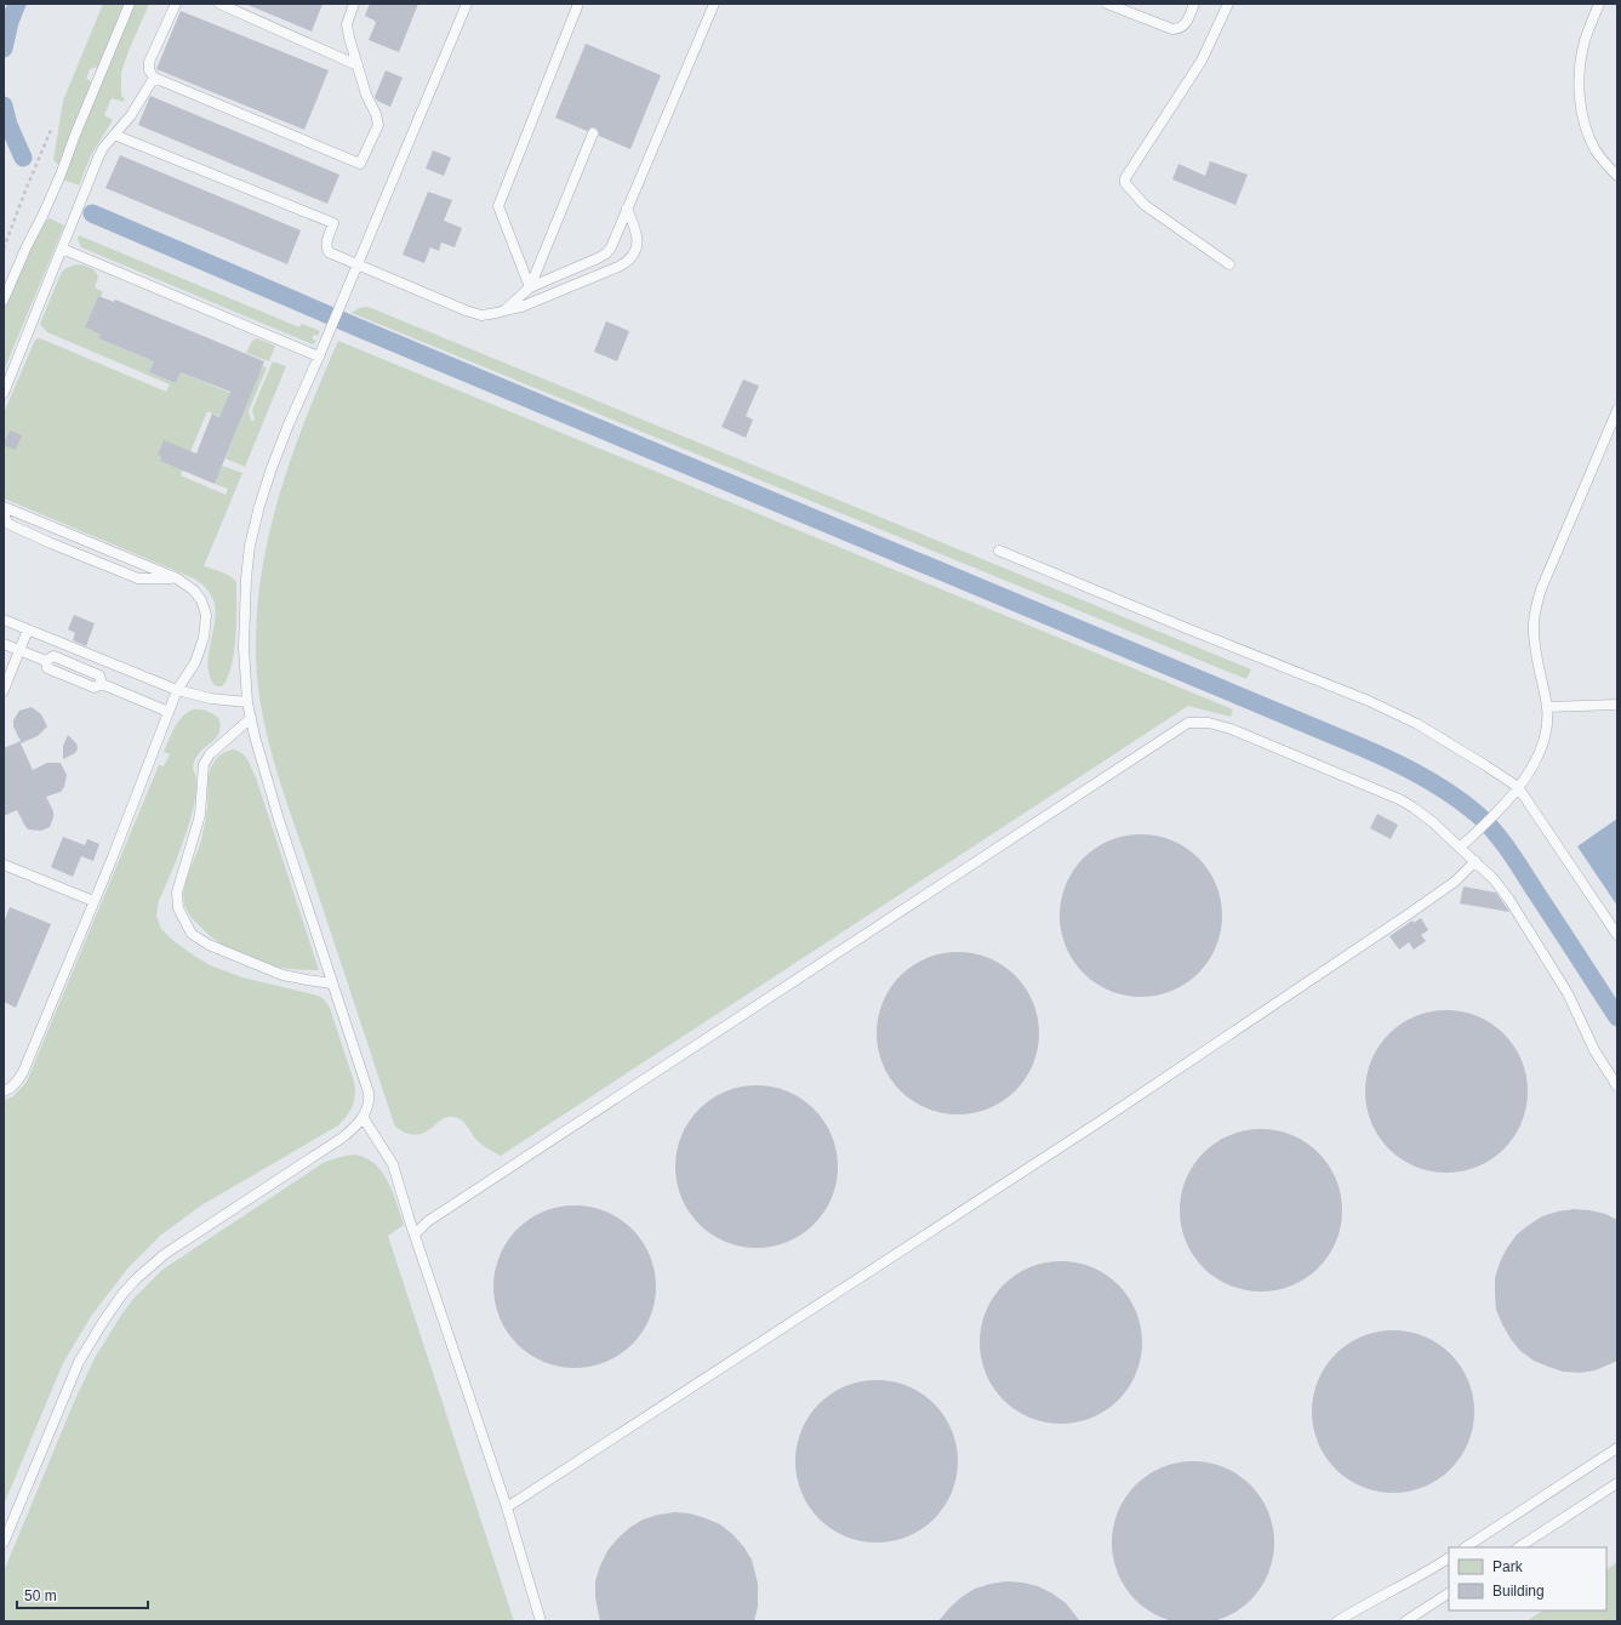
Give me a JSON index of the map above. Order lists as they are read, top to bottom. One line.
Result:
{"legend":["Park","Building"],"scale_bar":"50 m"}
